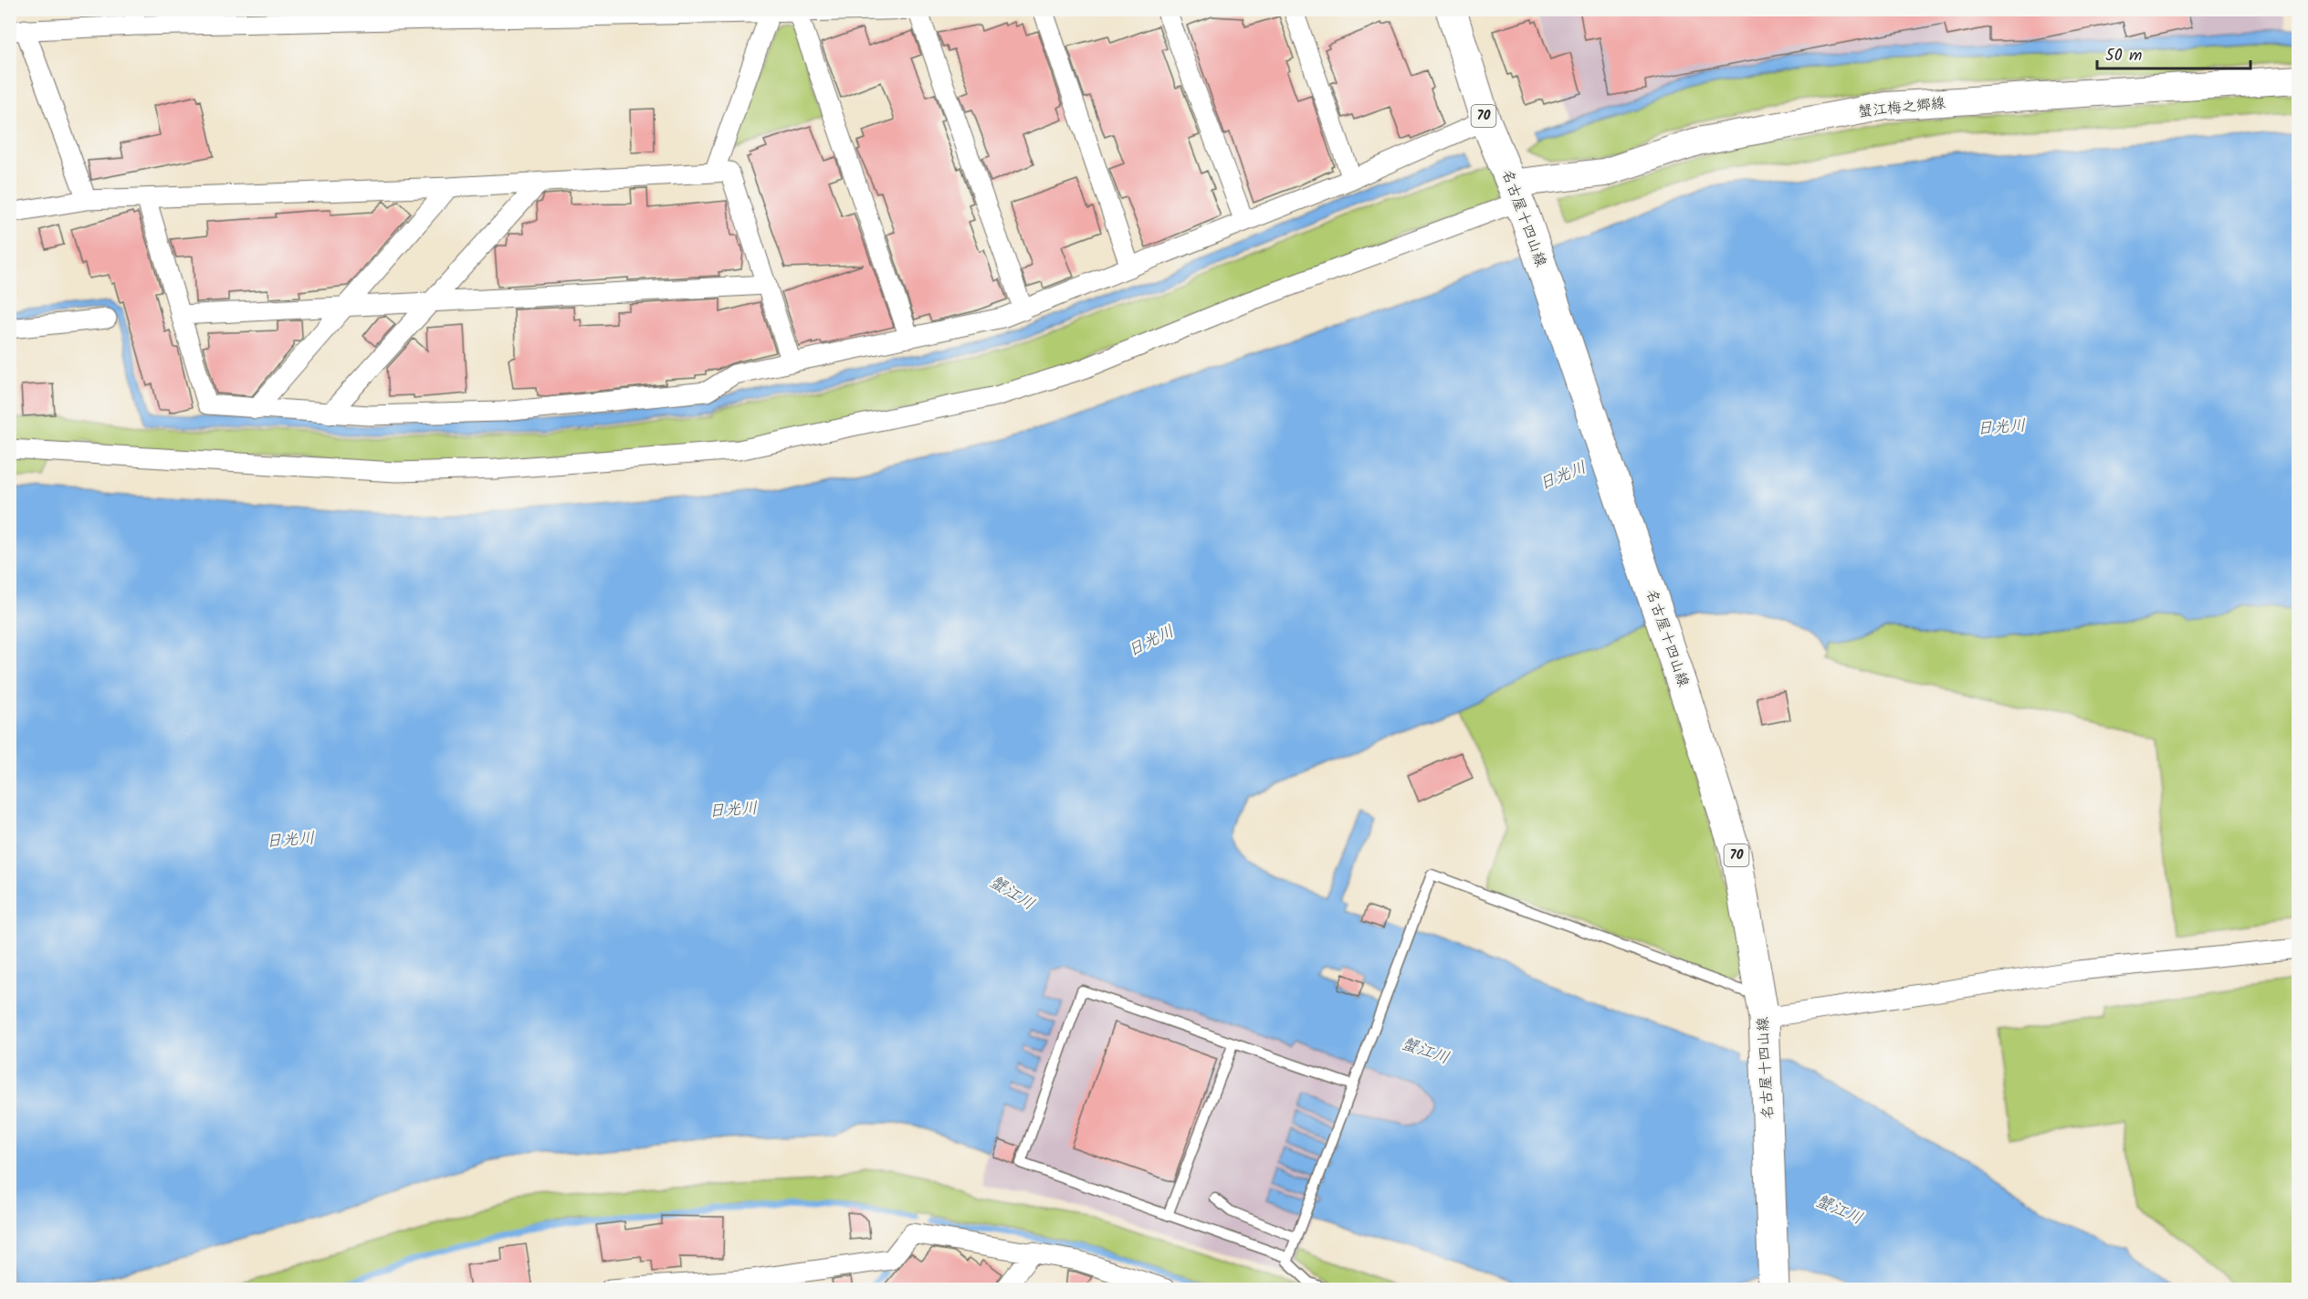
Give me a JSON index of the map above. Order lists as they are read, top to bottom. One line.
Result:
{"streets":{"main road":["蟹江梅之郷線","70","名古屋十四山線"]},"crossings":[["蟹江梅之郷線","名古屋十四山線"]],"water":["日光川","蟹江川"],"scale_bar":"50 m"}
